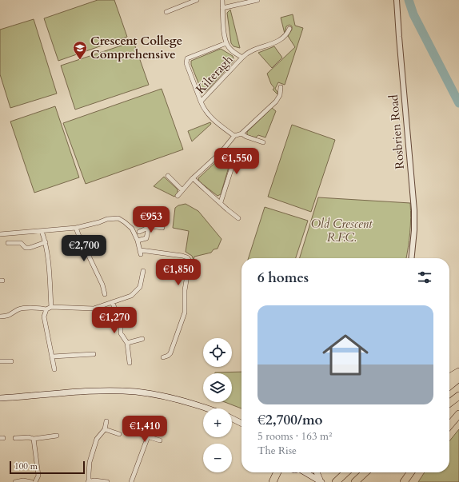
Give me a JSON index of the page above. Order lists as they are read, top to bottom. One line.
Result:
{"streets":{"street":["Kilteragh","Rosbrien Road"]},"parks":["Old Crescent R.F.C."],"places":{"school or university":["Crescent College Comprehensive"]},"scale_bar":"100 m","page":{"price":["€1,550","€953","€2,700","€1,850","€1,270","€1,410"],"heading":"6 homes","list":[{"name":"€2,700/mo","note":"5 rooms · 163 m² · The Rise"}],"map_buttons":["+","−"],"scale":"100 m"}}
